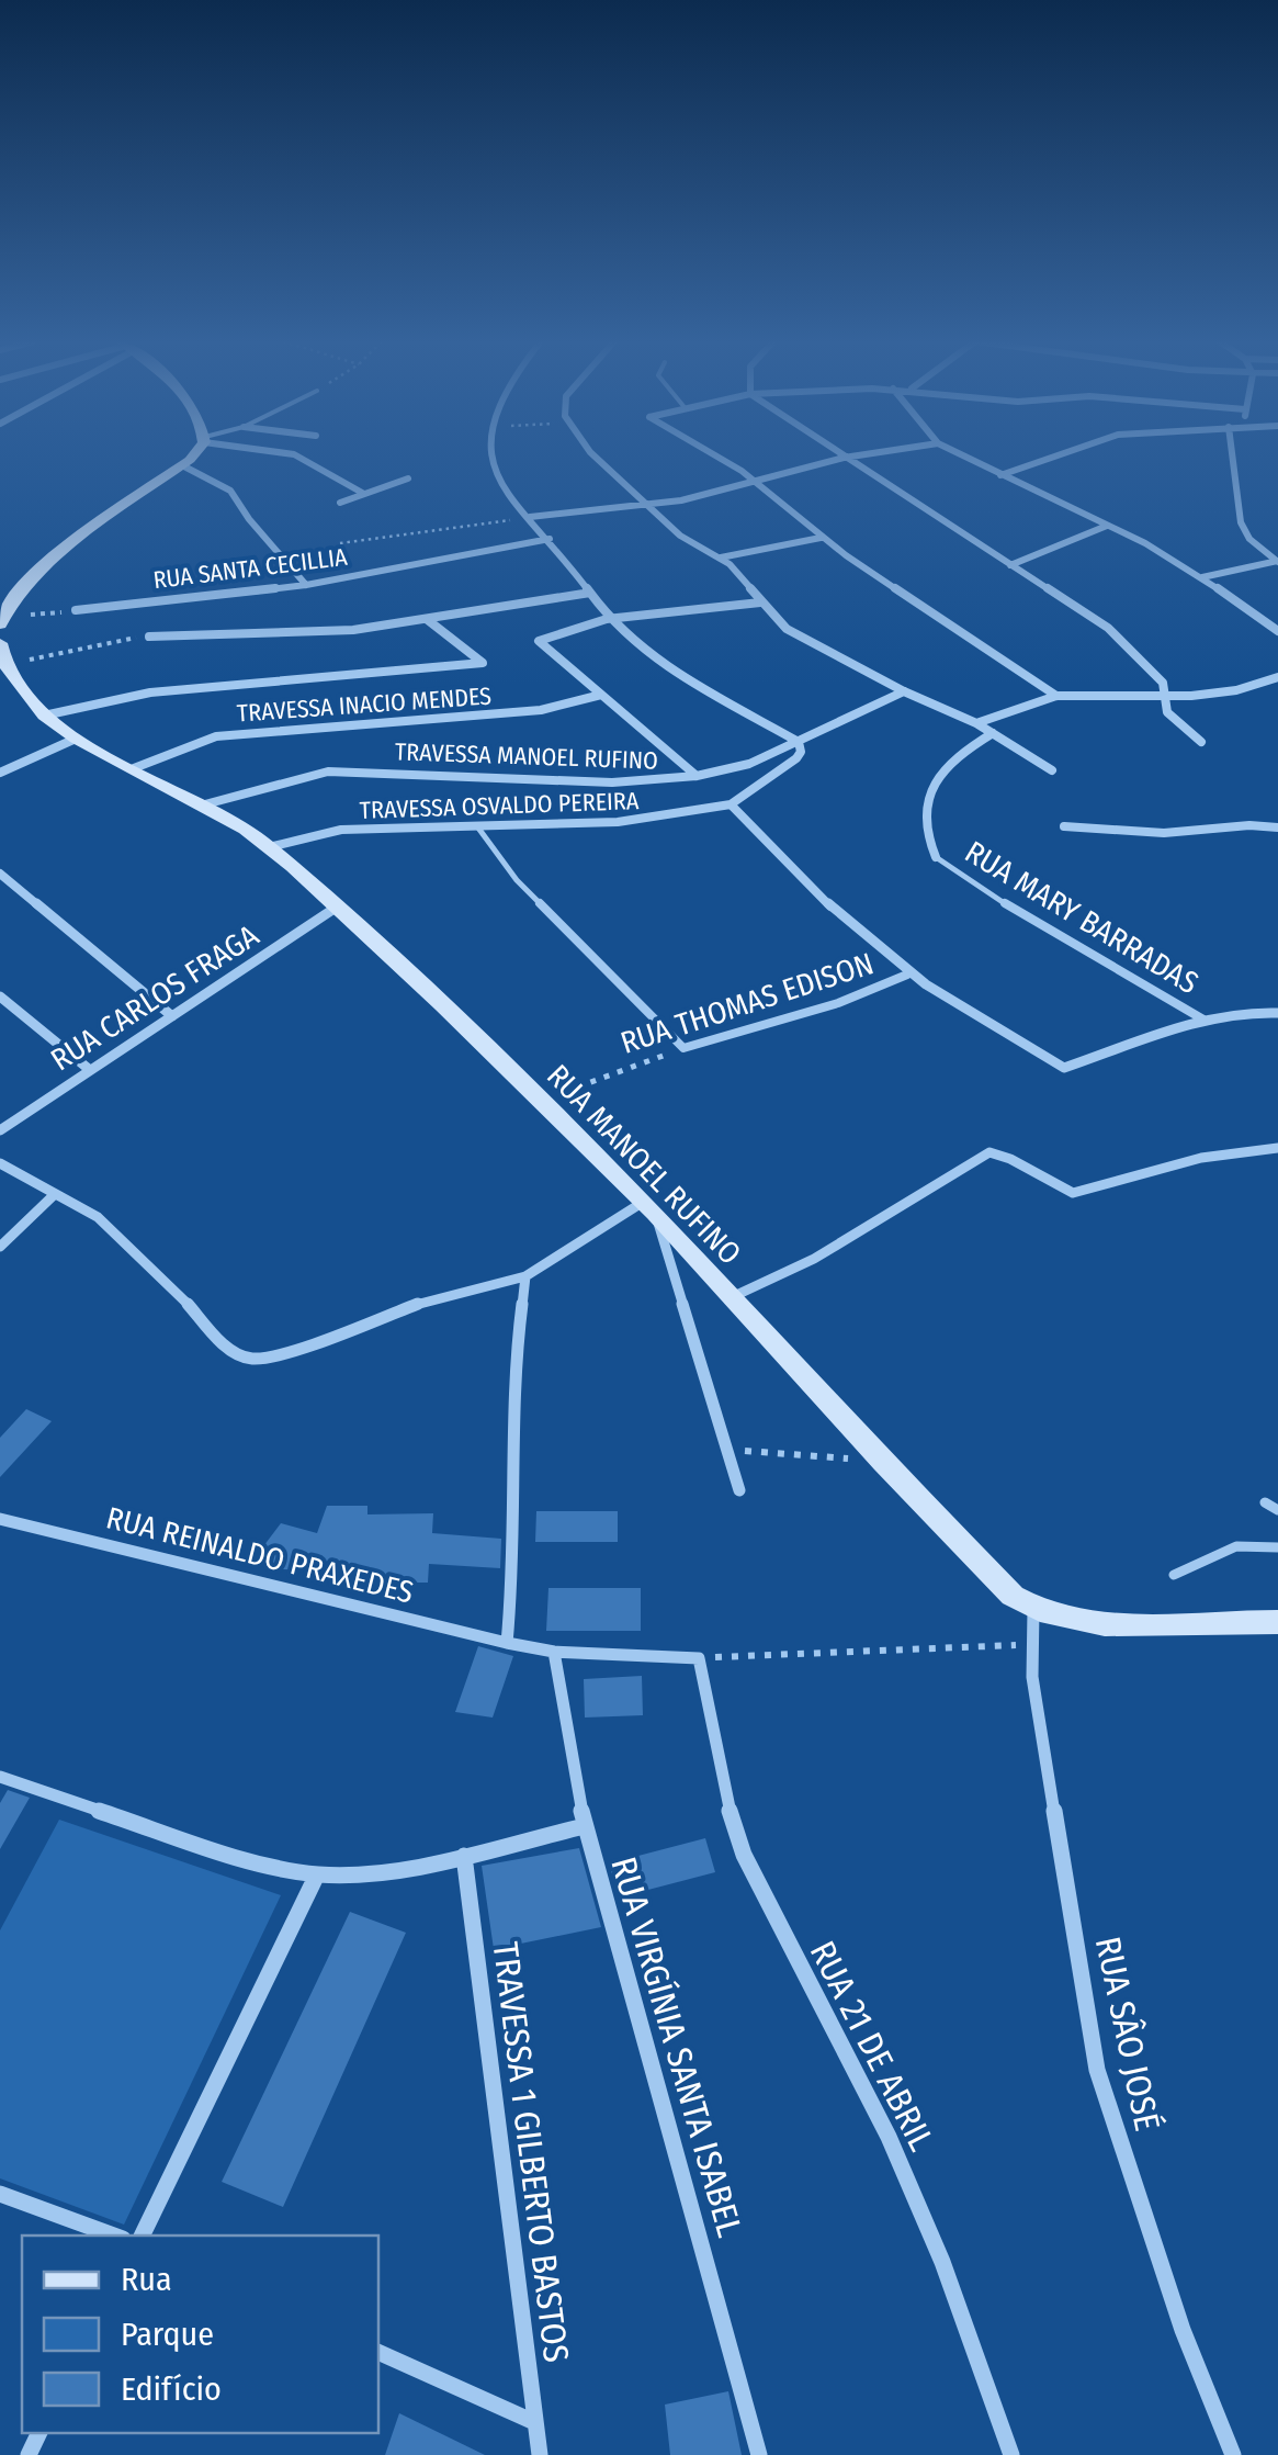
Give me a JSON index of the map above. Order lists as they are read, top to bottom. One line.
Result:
{"streets":{"main road":["RUA MANOEL RUFINO"],"street":["RUA SANTA CECILLIA","TRAVESSA INACIO MENDES","TRAVESSA MANOEL RUFINO","TRAVESSA OSVALDO PEREIRA","RUA CARLOS FRAGA","RUA REINALDO PRAXEDES","RUA SÂO JOSÉ","RUA 21 DE ABRIL","RUA VIRGÍNIA SANTA ISABEL","TRAVESSA 1 GILBERTO BASTOS"],"lane":["RUA MARY BARRADAS","RUA THOMAS EDISON"]},"crossings":[["TRAVESSA INACIO MENDES","RUA MANOEL RUFINO"],["TRAVESSA MANOEL RUFINO","RUA MANOEL RUFINO"],["TRAVESSA OSVALDO PEREIRA","RUA MANOEL RUFINO"],["RUA CARLOS FRAGA","RUA MANOEL RUFINO"],["RUA THOMAS EDISON","RUA MANOEL RUFINO"],["RUA MANOEL RUFINO","RUA SÂO JOSÉ"],["RUA REINALDO PRAXEDES","RUA 21 DE ABRIL"],["RUA REINALDO PRAXEDES","RUA VIRGÍNIA SANTA ISABEL"]],"legend":["Rua","Parque","Edifício"]}
